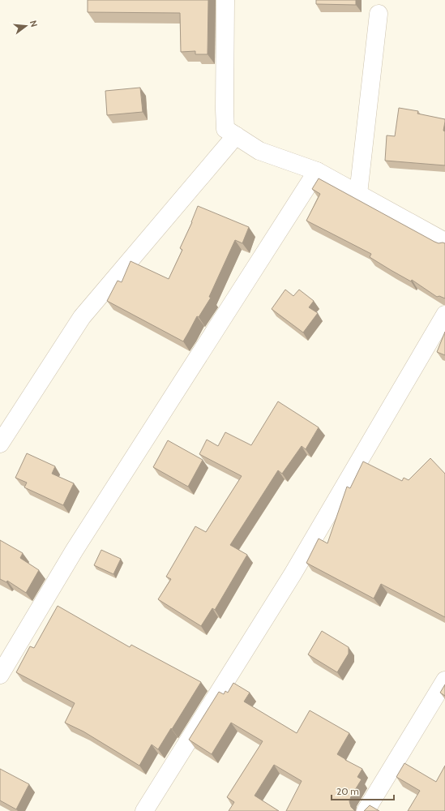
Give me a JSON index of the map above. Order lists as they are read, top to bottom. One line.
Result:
{"scale_bar":"20 m","north":"right"}
